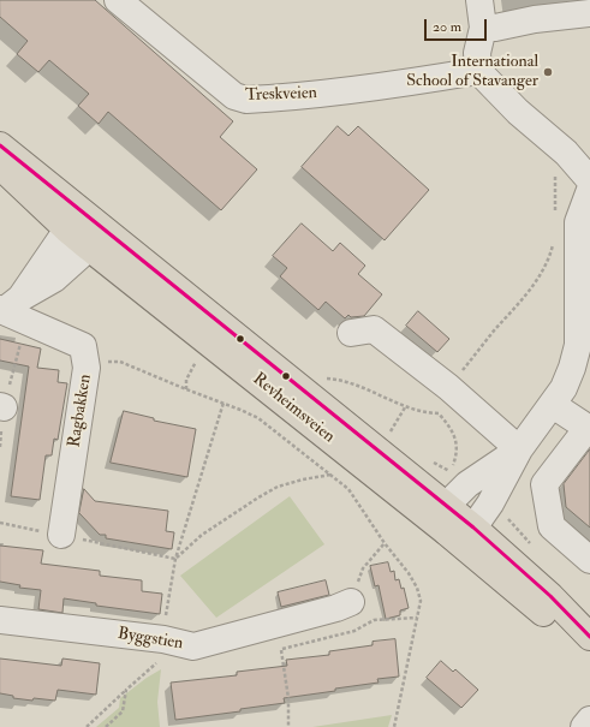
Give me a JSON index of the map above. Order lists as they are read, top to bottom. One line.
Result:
{"streets":{"main road":["Revheimsveien"],"street":["Treskveien","Ragbakken","Byggstien"]},"places":["International School of Stavanger"],"scale_bar":"20 m"}
